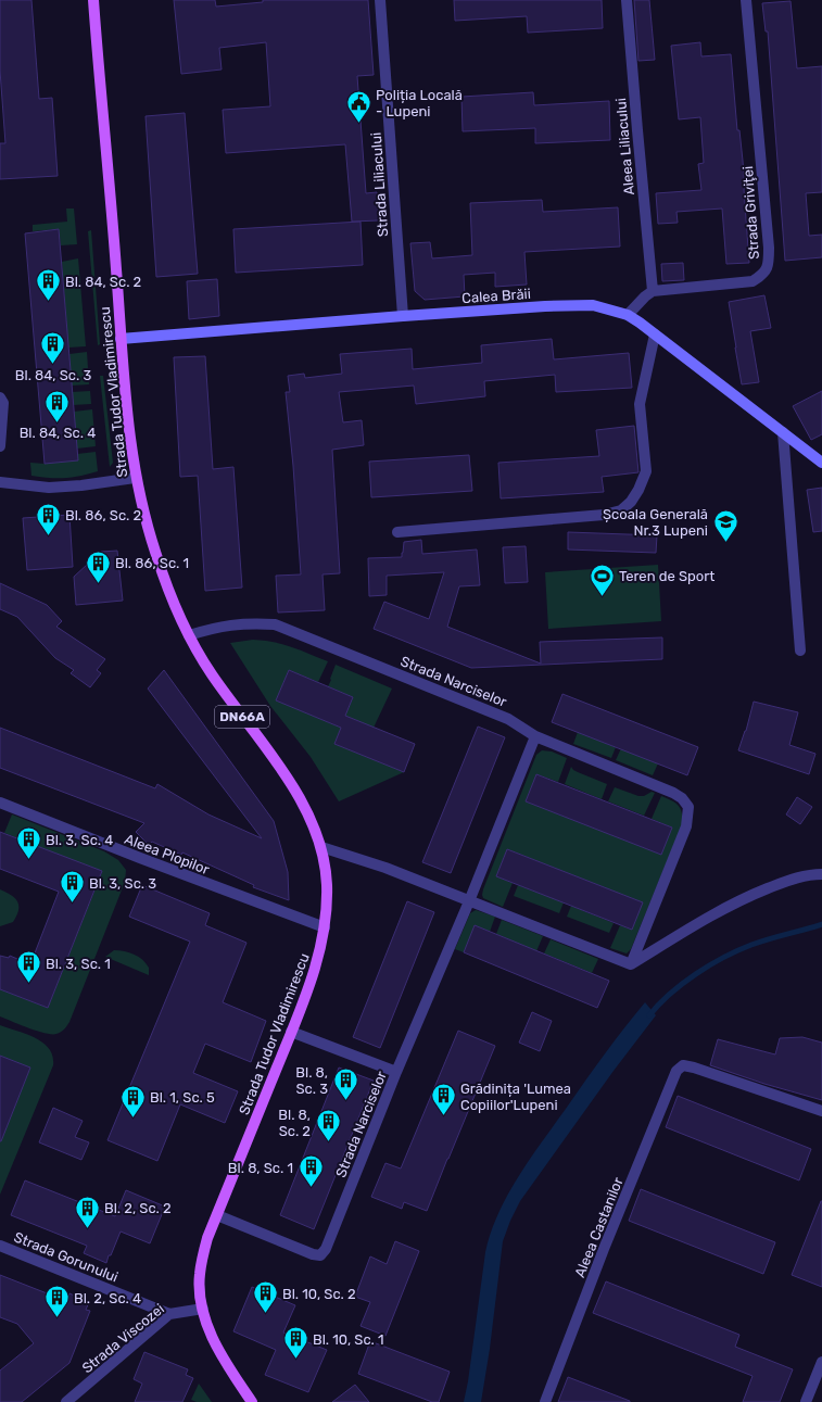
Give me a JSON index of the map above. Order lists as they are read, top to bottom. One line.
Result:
{"streets":{"main road":["Calea Brăii","Strada Tudor Vladimirescu","DN66A"],"street":["Aleea Liliacului","Strada Liliacului","Strada Griviţei","Strada Narciselor","Aleea Plopilor","Aleea Castanilor","Strada Gorunului","Strada Viscozei"]},"crossings":[["Aleea Liliacului","Strada Griviţei"],["Strada Liliacului","Calea Brăii"],["Calea Brăii","Strada Tudor Vladimirescu"],["Strada Tudor Vladimirescu","Strada Narciselor"],["Strada Tudor Vladimirescu","Aleea Plopilor"],["Strada Tudor Vladimirescu","Strada Viscozei"],["Strada Gorunului","Strada Viscozei"]],"places":{"public building":["Poliția Locală - Lupeni"],"building":["Bl. 84, Sc. 2","Bl. 84, Sc. 3","Bl. 84, Sc. 4","Bl. 86, Sc. 2","Bl. 86, Sc. 1","Bl. 3, Sc. 4","Bl. 3, Sc. 3","Bl. 3, Sc. 1","Bl. 8, Sc. 3","Grădinița 'Lumea Copiilor'Lupeni","Bl. 1, Sc. 5","Bl. 8, Sc. 2","Bl. 8, Sc. 1","Bl. 2, Sc. 2","Bl. 10, Sc. 2","Bl. 2, Sc. 4","Bl. 10, Sc. 1"],"school or university":["Școala Generală Nr.3 Lupeni"],"sports":["Teren de Sport"]}}
